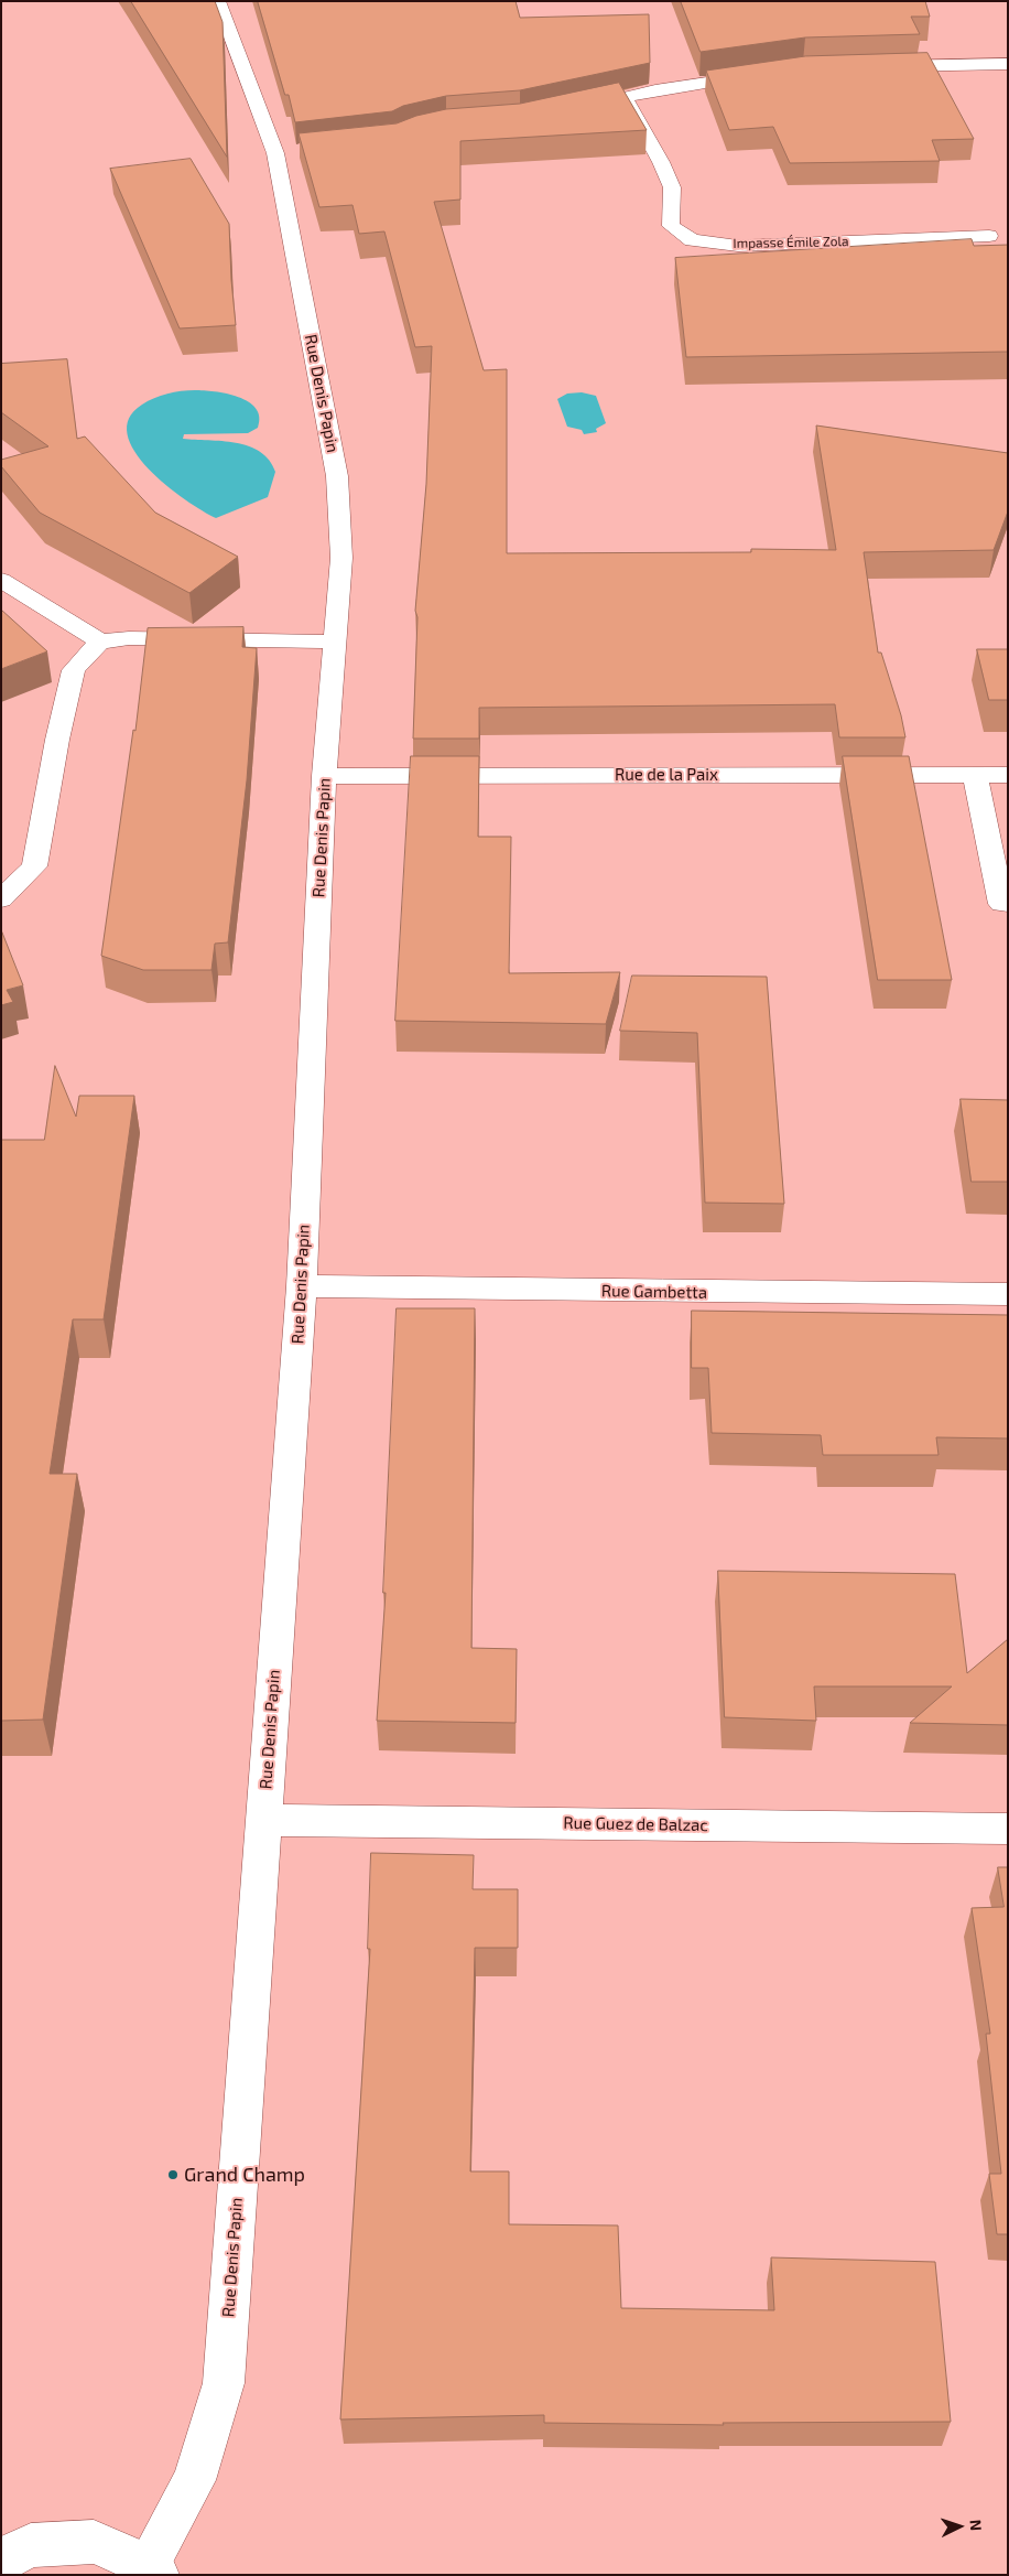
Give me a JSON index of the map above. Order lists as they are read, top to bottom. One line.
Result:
{"streets":{"street":["Impasse Émile Zola","Rue Denis Papin","Rue de la Paix","Rue Gambetta","Rue Guez de Balzac"]},"crossings":[["Rue Denis Papin","Rue de la Paix"],["Rue Denis Papin","Rue Gambetta"],["Rue Denis Papin","Rue Guez de Balzac"]],"places":["Grand Champ"],"north":"right"}
